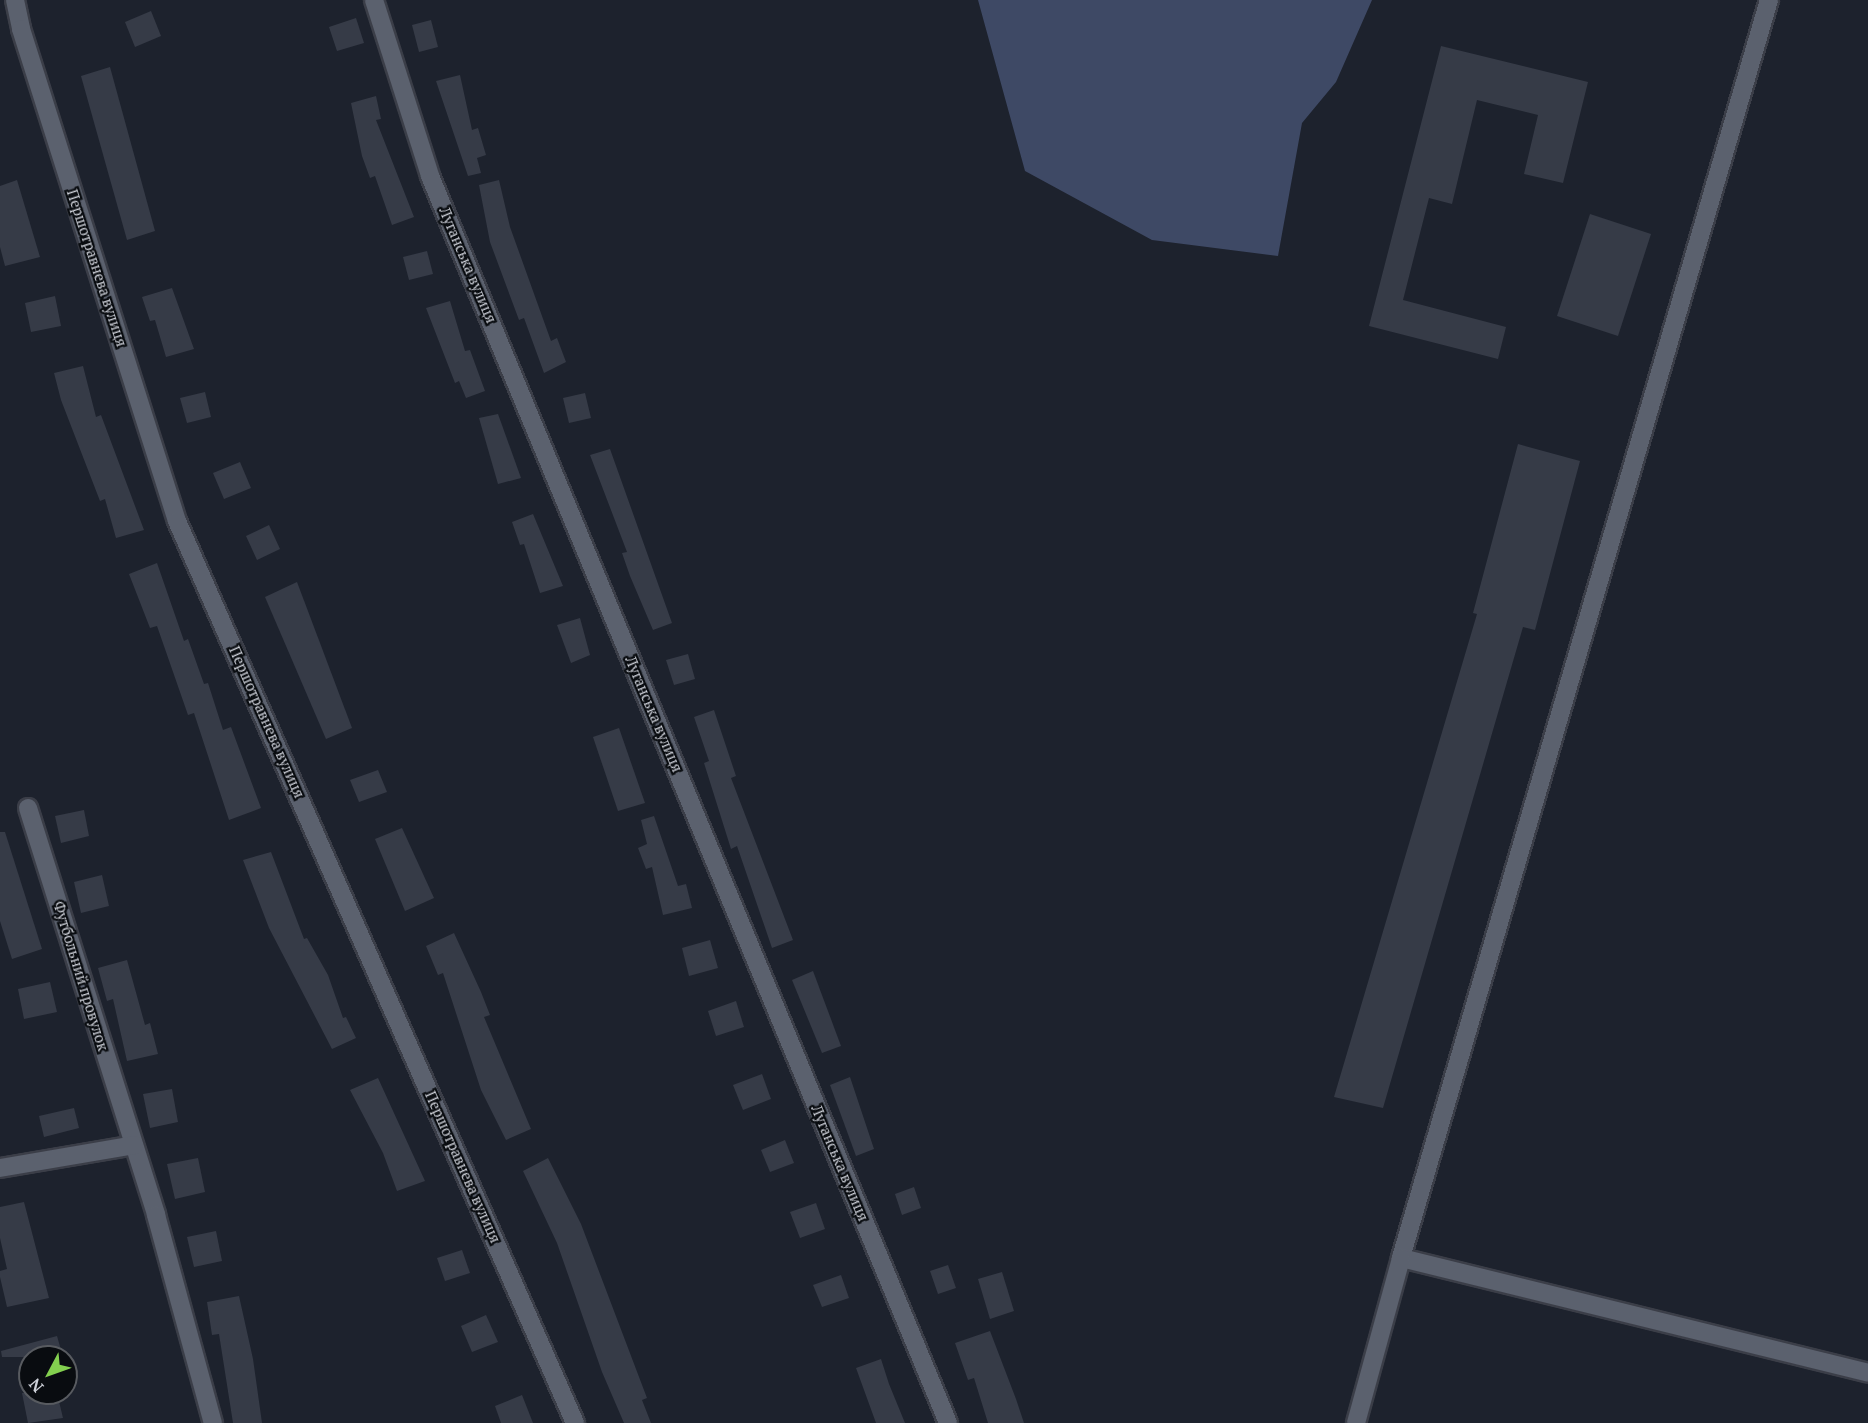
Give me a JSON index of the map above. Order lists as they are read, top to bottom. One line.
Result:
{"streets":{"street":["Луганська вулиця","Першотравнева вулиця","Футбольний провулок"]},"north":"bottom left"}
